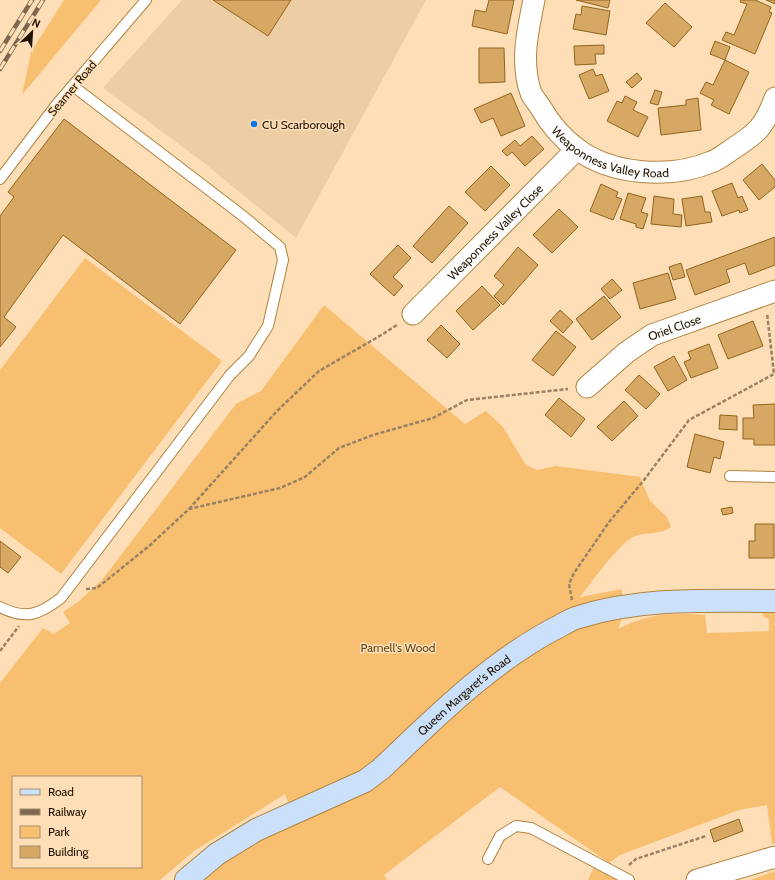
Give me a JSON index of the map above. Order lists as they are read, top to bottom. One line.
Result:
{"streets":{"main road":["Queen Margaret's Road"],"street":["Weaponness Valley Road","Weaponness Valley Close","Oriel Close"],"lane":["Seamer Road"]},"crossings":[["Weaponness Valley Road","Weaponness Valley Close"]],"parks":["Parnell's Wood"],"places":["CU Scarborough"],"legend":["Road","Railway","Park","Building"],"north":"top right"}
